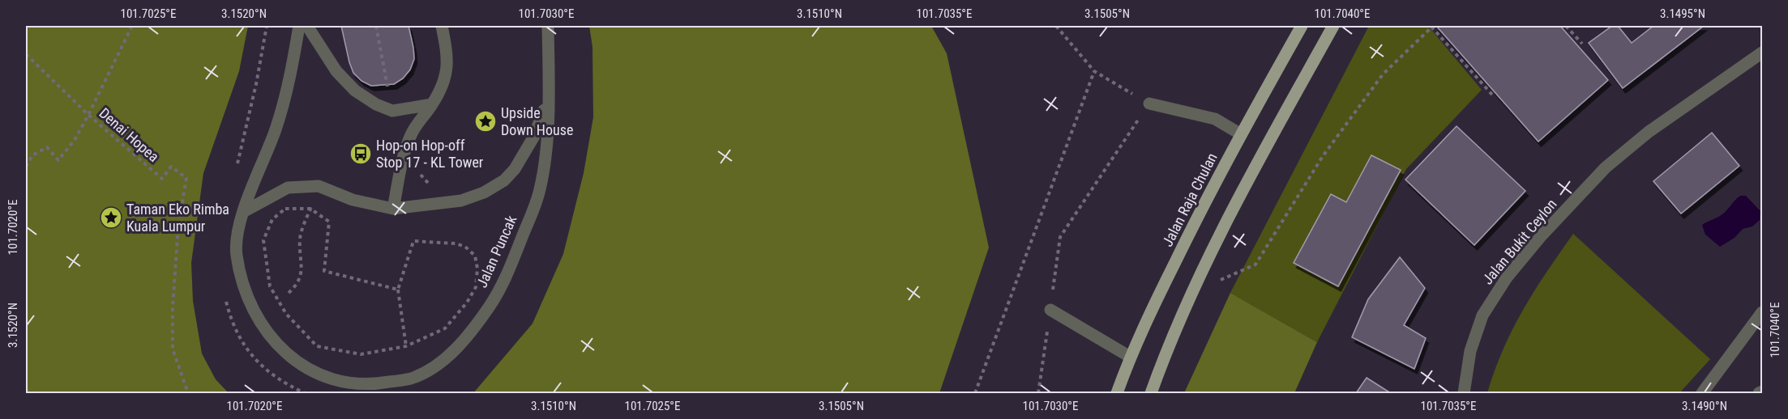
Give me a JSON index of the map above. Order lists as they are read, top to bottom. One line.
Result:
{"streets":{"main road":["Jalan Raja Chulan"],"street":["Jalan Bukit Ceylon","Jalan Puncak"],"path":["Denai Hopea"]},"places":{"place":["Upside Down House","Taman Eko Rimba Kuala Lumpur"],"bus stop":["Hop-on Hop-off Stop 17 - KL Tower"]},"coordinates":["101.7025°E","3.1520°N","101.7030°E","3.1510°N","101.7035°E","3.1505°N","101.7040°E","3.1495°N","101.7020°E","3.1490°N"]}
